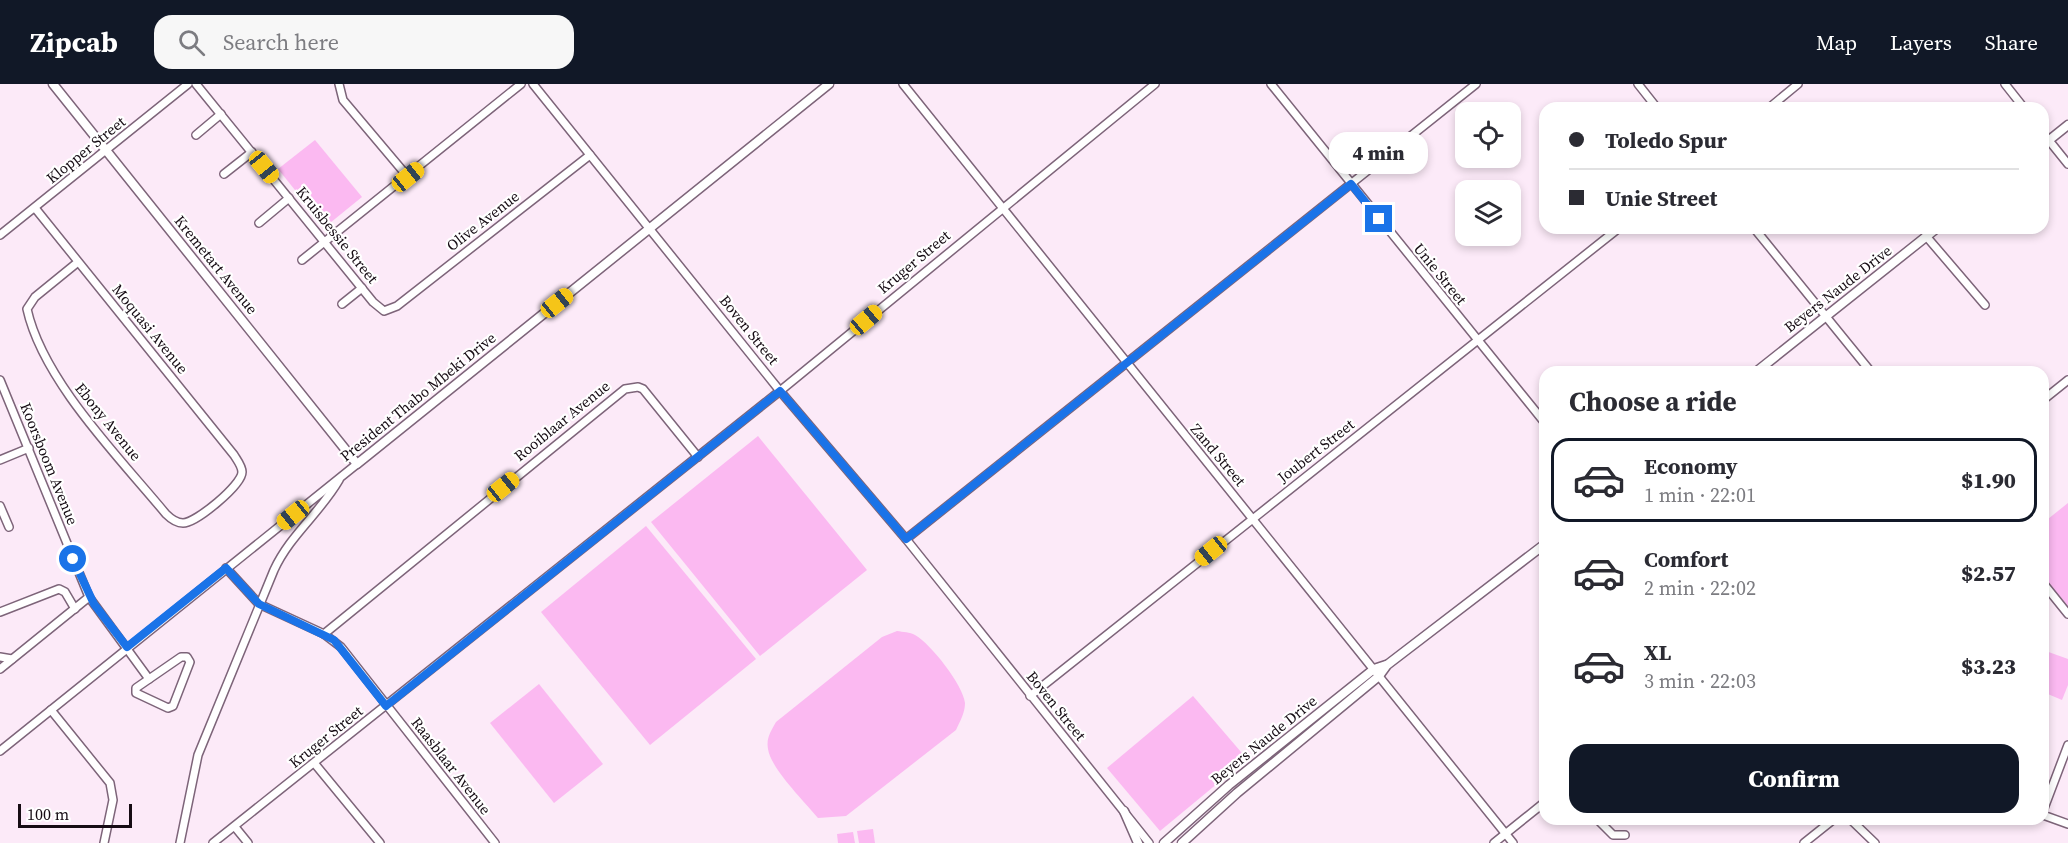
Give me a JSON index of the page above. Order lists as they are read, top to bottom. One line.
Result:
{"streets":{"street":["Klopper Street","Olive Avenue","Kruisbessie Street","Kruger Street","Kremetart Avenue","Unie Street","Beyers Naude Drive","Moquasi Avenue","Boven Street","President Thabo Mbeki Drive","Rooiblaar Avenue","Ebony Avenue","Joubert Street","Zand Street","Koorsboom Avenue","Raasblaar Avenue"]},"crossings":[["Klopper Street","Kremetart Avenue"],["Klopper Street","Moquasi Avenue"],["Olive Avenue","Kruisbessie Street"],["Olive Avenue","Boven Street"],["Kruger Street","Boven Street"],["Kruger Street","Rooiblaar Avenue"],["Kruger Street","Zand Street"],["Kruger Street","Raasblaar Avenue"],["Kremetart Avenue","President Thabo Mbeki Drive"],["Unie Street","Joubert Street"],["Beyers Naude Drive","Zand Street"],["Moquasi Avenue","Ebony Avenue"],["Boven Street","President Thabo Mbeki Drive"],["Boven Street","Joubert Street"],["President Thabo Mbeki Drive","Raasblaar Avenue"],["Rooiblaar Avenue","Raasblaar Avenue"],["Joubert Street","Zand Street"]],"scale_bar":"100 m","page":{"header":"Zipcab","search":"Search here","nav":["Map","Layers","Share"],"banner":["Toledo Spur","Unie Street"],"bubble":"4 min","heading":"Choose a ride","list":[{"name":"Economy","note":"1 min · 22:01","value":"$1.90"},{"name":"Comfort","note":"2 min · 22:02","value":"$2.57"},{"name":"XL","note":"3 min · 22:03","value":"$3.23"}],"buttons":"Confirm","scale":"100 m"}}
